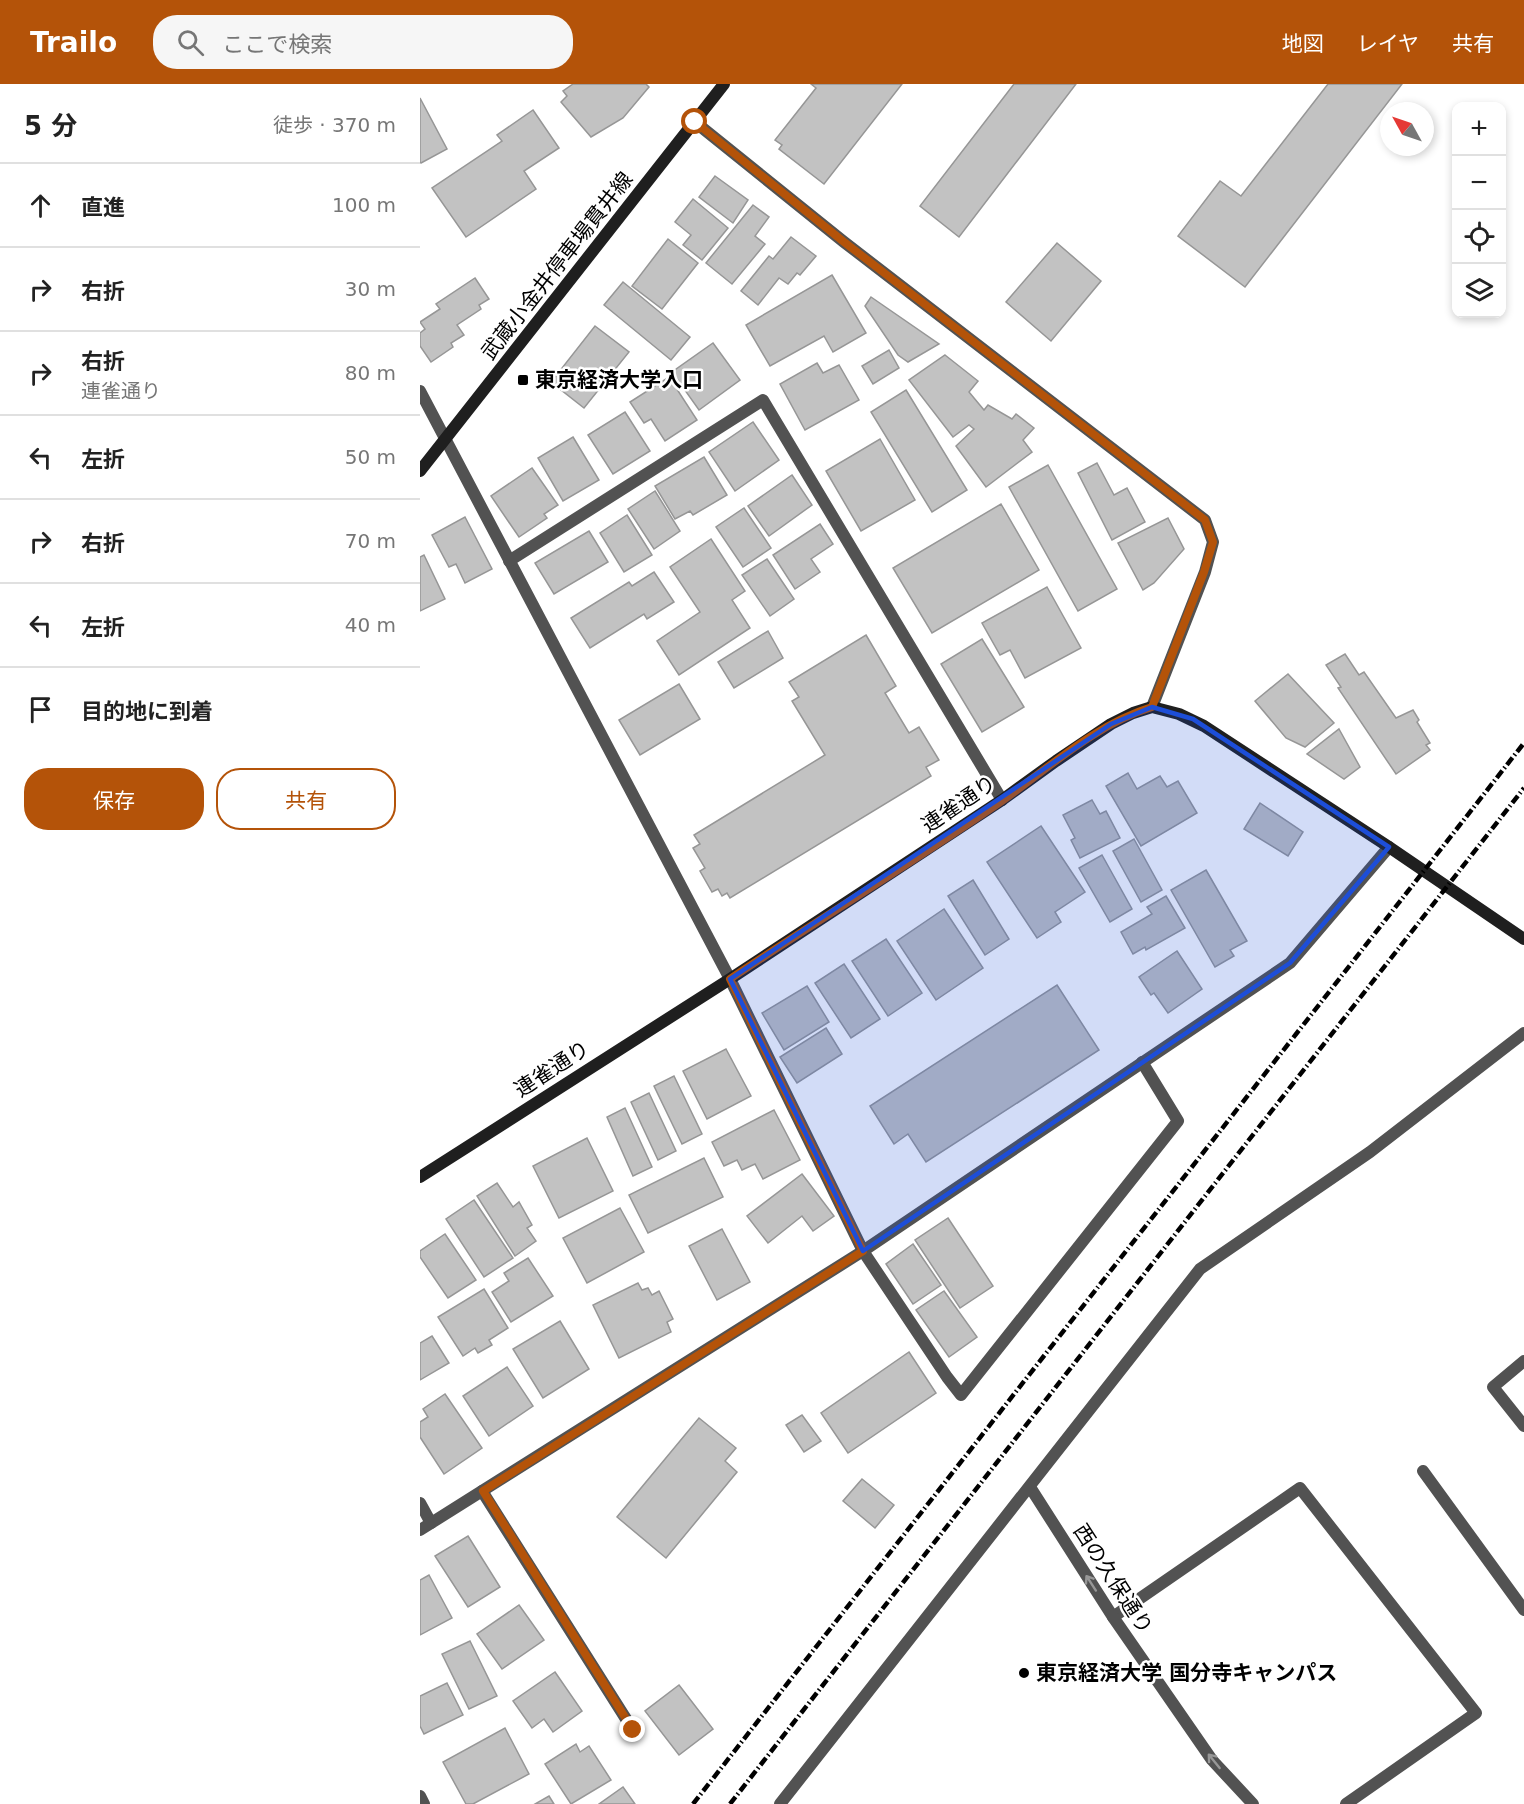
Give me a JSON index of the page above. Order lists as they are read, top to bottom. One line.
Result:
{"streets":{"main road":["武蔵小金井停車場貫井線","連雀通り"],"street":["西の久保通り"]},"one_way":["西の久保通り"],"places":{"transit":["東京経済大学入口"],"other":["東京経済大学 国分寺キャンパス"]},"north":"top left","page":{"header":"Trailo","search":"ここで検索","nav":["地図","レイヤ","共有"],"heading":["5 分","徒歩 · 370 m"],"map_buttons":["+","−"],"list":[["直進","100 m"],["右折","30 m"],["右折","連雀通り","80 m"],["左折","50 m"],["右折","70 m"],["左折","40 m"],"目的地に到着"],"buttons":["保存","共有"]}}
